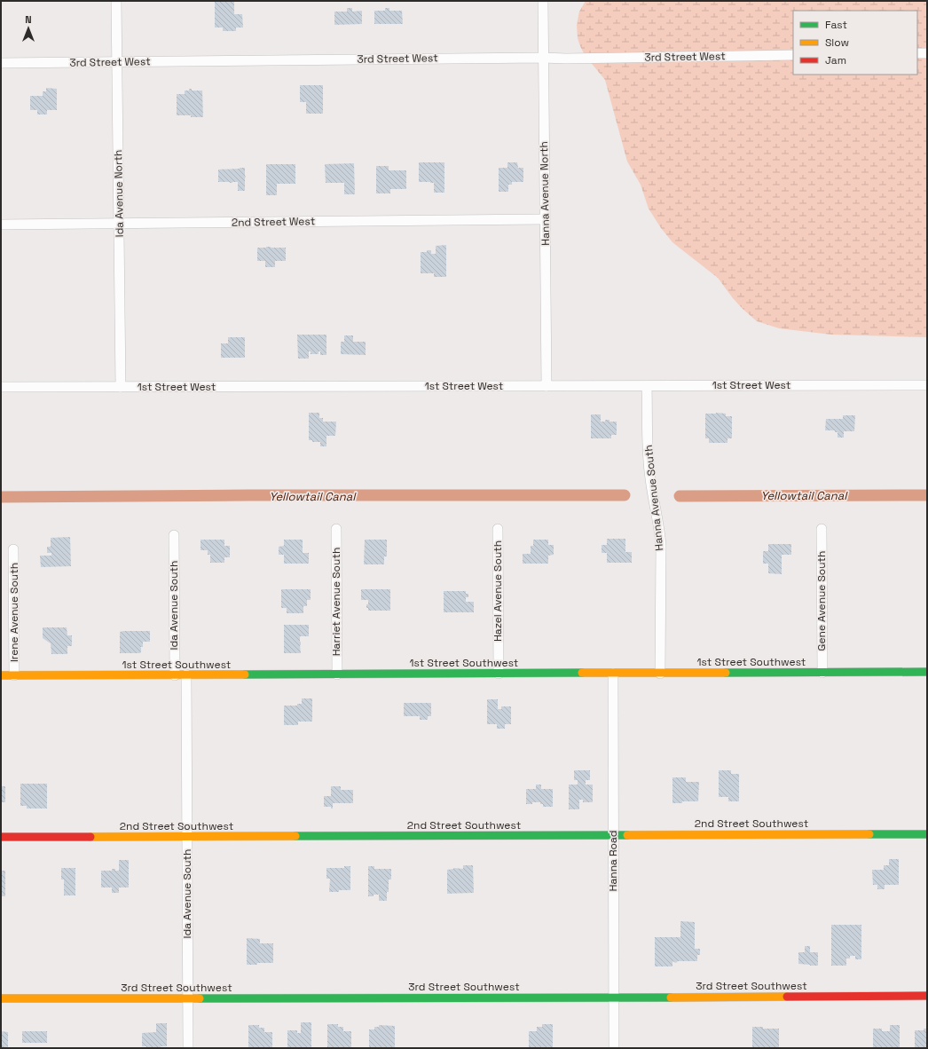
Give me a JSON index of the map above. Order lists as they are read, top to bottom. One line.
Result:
{"streets":{"street":["3rd Street West","Ida Avenue North","Hanna Avenue North","2nd Street West","1st Street West","Hanna Avenue South","Hazel Avenue South","Gene Avenue South","Harriet Avenue South","Ida Avenue South","Irene Avenue South","1st Street Southwest","2nd Street Southwest","Hanna Road","3rd Street Southwest"]},"crossings":[["3rd Street West","Ida Avenue North"],["3rd Street West","Hanna Avenue North"],["Ida Avenue North","2nd Street West"],["Ida Avenue North","1st Street West"],["Hanna Avenue North","2nd Street West"],["Hanna Avenue North","1st Street West"],["1st Street West","Hanna Avenue South"],["Hanna Avenue South","1st Street Southwest"],["Hazel Avenue South","1st Street Southwest"],["Gene Avenue South","1st Street Southwest"],["Harriet Avenue South","1st Street Southwest"],["Ida Avenue South","1st Street Southwest"],["Ida Avenue South","2nd Street Southwest"],["Ida Avenue South","3rd Street Southwest"],["Irene Avenue South","1st Street Southwest"],["1st Street Southwest","Hanna Road"],["2nd Street Southwest","Hanna Road"],["Hanna Road","3rd Street Southwest"]],"water":["Yellowtail Canal"],"legend":["Fast","Slow","Jam"],"north":"top"}
